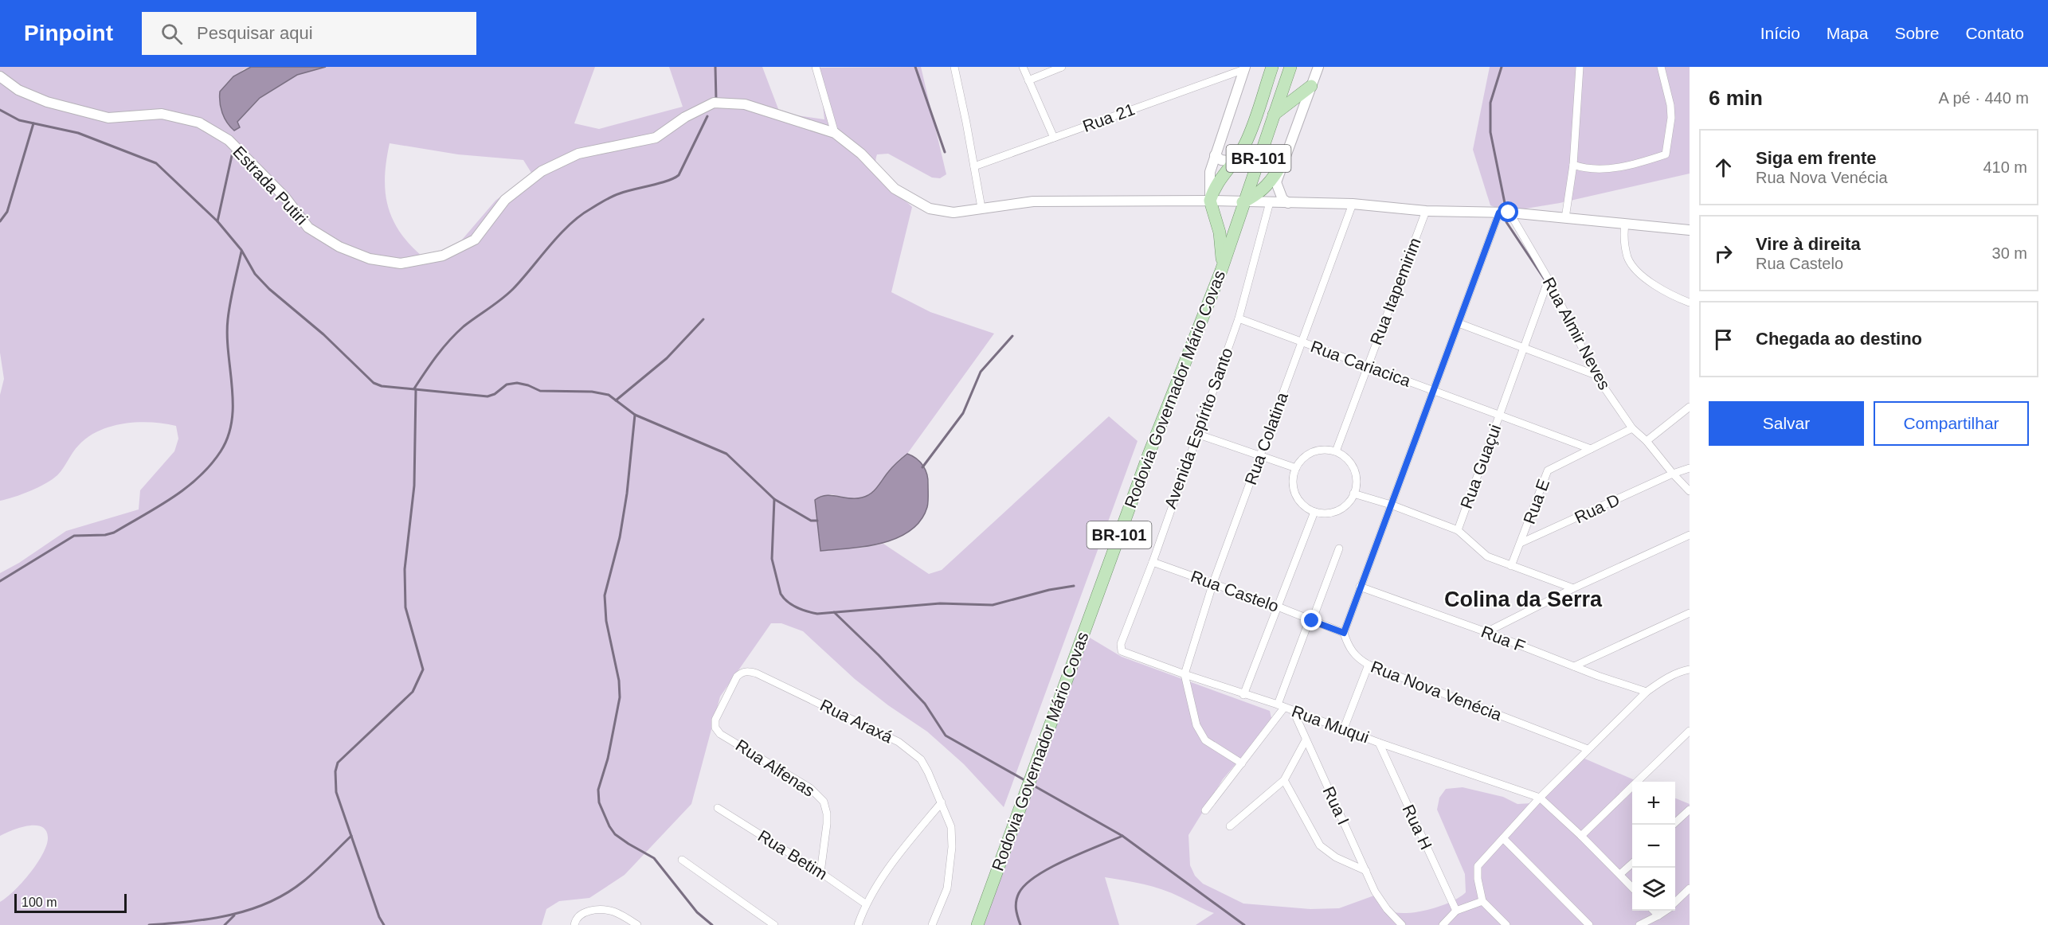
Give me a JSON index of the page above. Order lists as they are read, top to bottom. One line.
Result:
{"streets":{"main road":["BR-101","Rodovia Governador Mário Covas"],"street":["Rua 21","Estrada Putiri","Rua Itapemirim","Rua Almir Neves","Rua Cariacica","Avenida Espírito Santo","Rua Colatina","Rua Guaçui","Rua E","Rua D","Rua Castelo","Rua F","Rua Nova Venécia","Rua Araxá","Rua Muqui","Rua Alfenas","Rua I","Rua H","Rua Betim"]},"crossings":[["Estrada Putiri","Rua Itapemirim"],["Estrada Putiri","Rua Almir Neves"],["Estrada Putiri","Rodovia Governador Mário Covas"],["Estrada Putiri","Avenida Espírito Santo"],["Estrada Putiri","Rua Colatina"],["Rua Itapemirim","Rua Cariacica"],["Rua Almir Neves","Rua Guaçui"],["Rua Almir Neves","Rua E"],["Rua Almir Neves","Rua D"],["Rua Cariacica","Avenida Espírito Santo"],["Rua Cariacica","Rua Colatina"],["Rua Cariacica","Rua Guaçui"],["Rua Cariacica","Rua E"],["Avenida Espírito Santo","Rua Castelo"],["Avenida Espírito Santo","Rua Muqui"],["Rua Colatina","Rua Castelo"],["Rua Colatina","Rua Muqui"],["Rua Guaçui","Rua E"],["Rua E","Rua D"],["Rua Castelo","Rua Nova Venécia"],["Rua Araxá","Rua Alfenas"],["Rua Muqui","Rua I"],["Rua Muqui","Rua H"],["Rua Alfenas","Rua Betim"]],"districts":["Colina da Serra"],"scale_bar":"100 m","page":{"header":"Pinpoint","search":"Pesquisar aqui","nav":["Início","Mapa","Sobre","Contato"],"heading":["6 min","A pé · 440 m"],"list":[["Siga em frente","Rua Nova Venécia","410 m"],["Vire à direita","Rua Castelo","30 m"],"Chegada ao destino"],"buttons":["Salvar","Compartilhar"],"map_buttons":["+","−"],"scale":"100 m"}}
